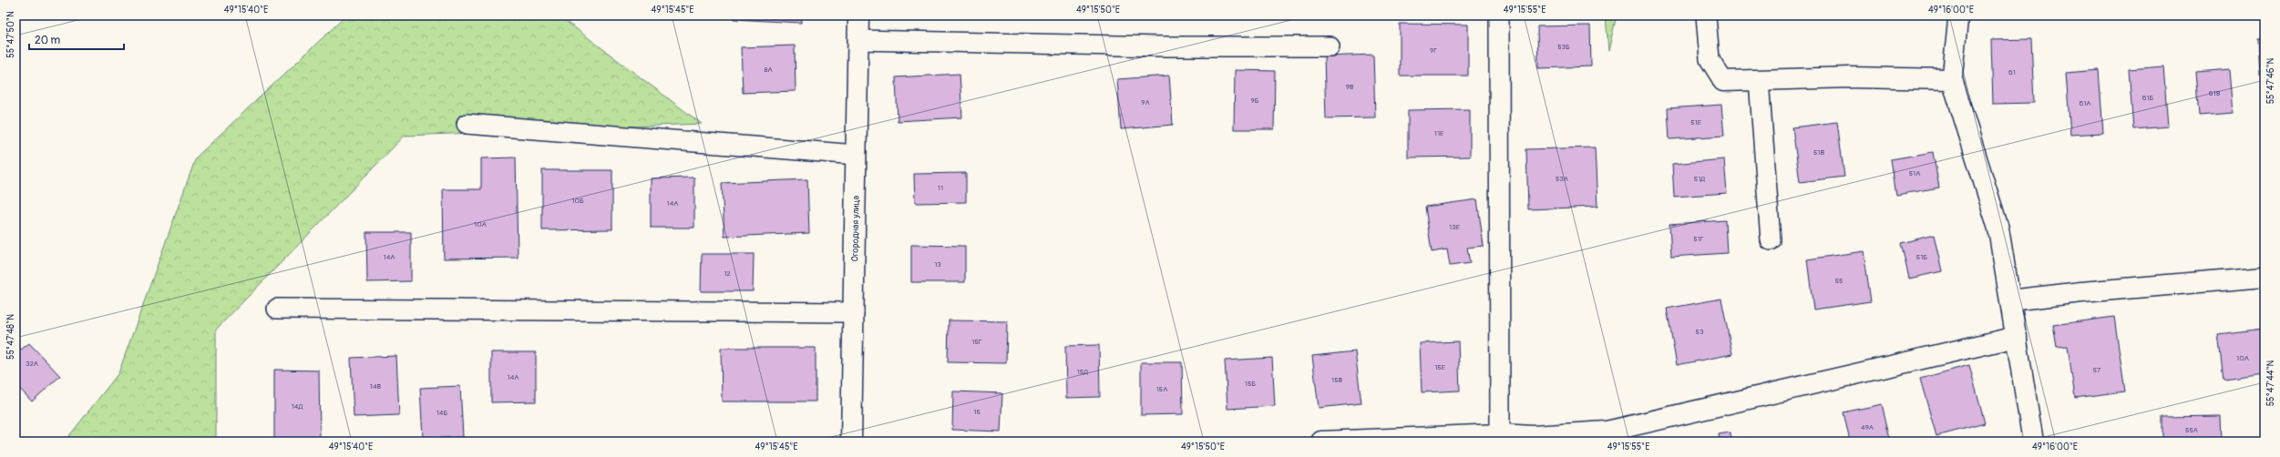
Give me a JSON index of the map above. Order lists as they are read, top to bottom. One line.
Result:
{"streets":{"street":["Огородная улица"]},"house_numbers":["53Б","9Г","8А","61","9В","61В","61Б","9Б","9А","61А","51Е","11Е","51В","51А","53А","51Д","11","10Б","14А","10А","13Е","51Г","14А","51Б","13","12","55","53","15Г","10А","32А","15Е","57","15Д","14А","15В","15Б","14В","15А","14Д","15","14Б","49А","55А"],"scale_bar":"20 m","coordinates":["49°15'40\"E","49°15'45\"E","49°15'50\"E","49°15'55\"E","49°16'00\"E","55°47'50\"N","55°47'46\"N","55°47'48\"N","55°47'44\"N"]}
